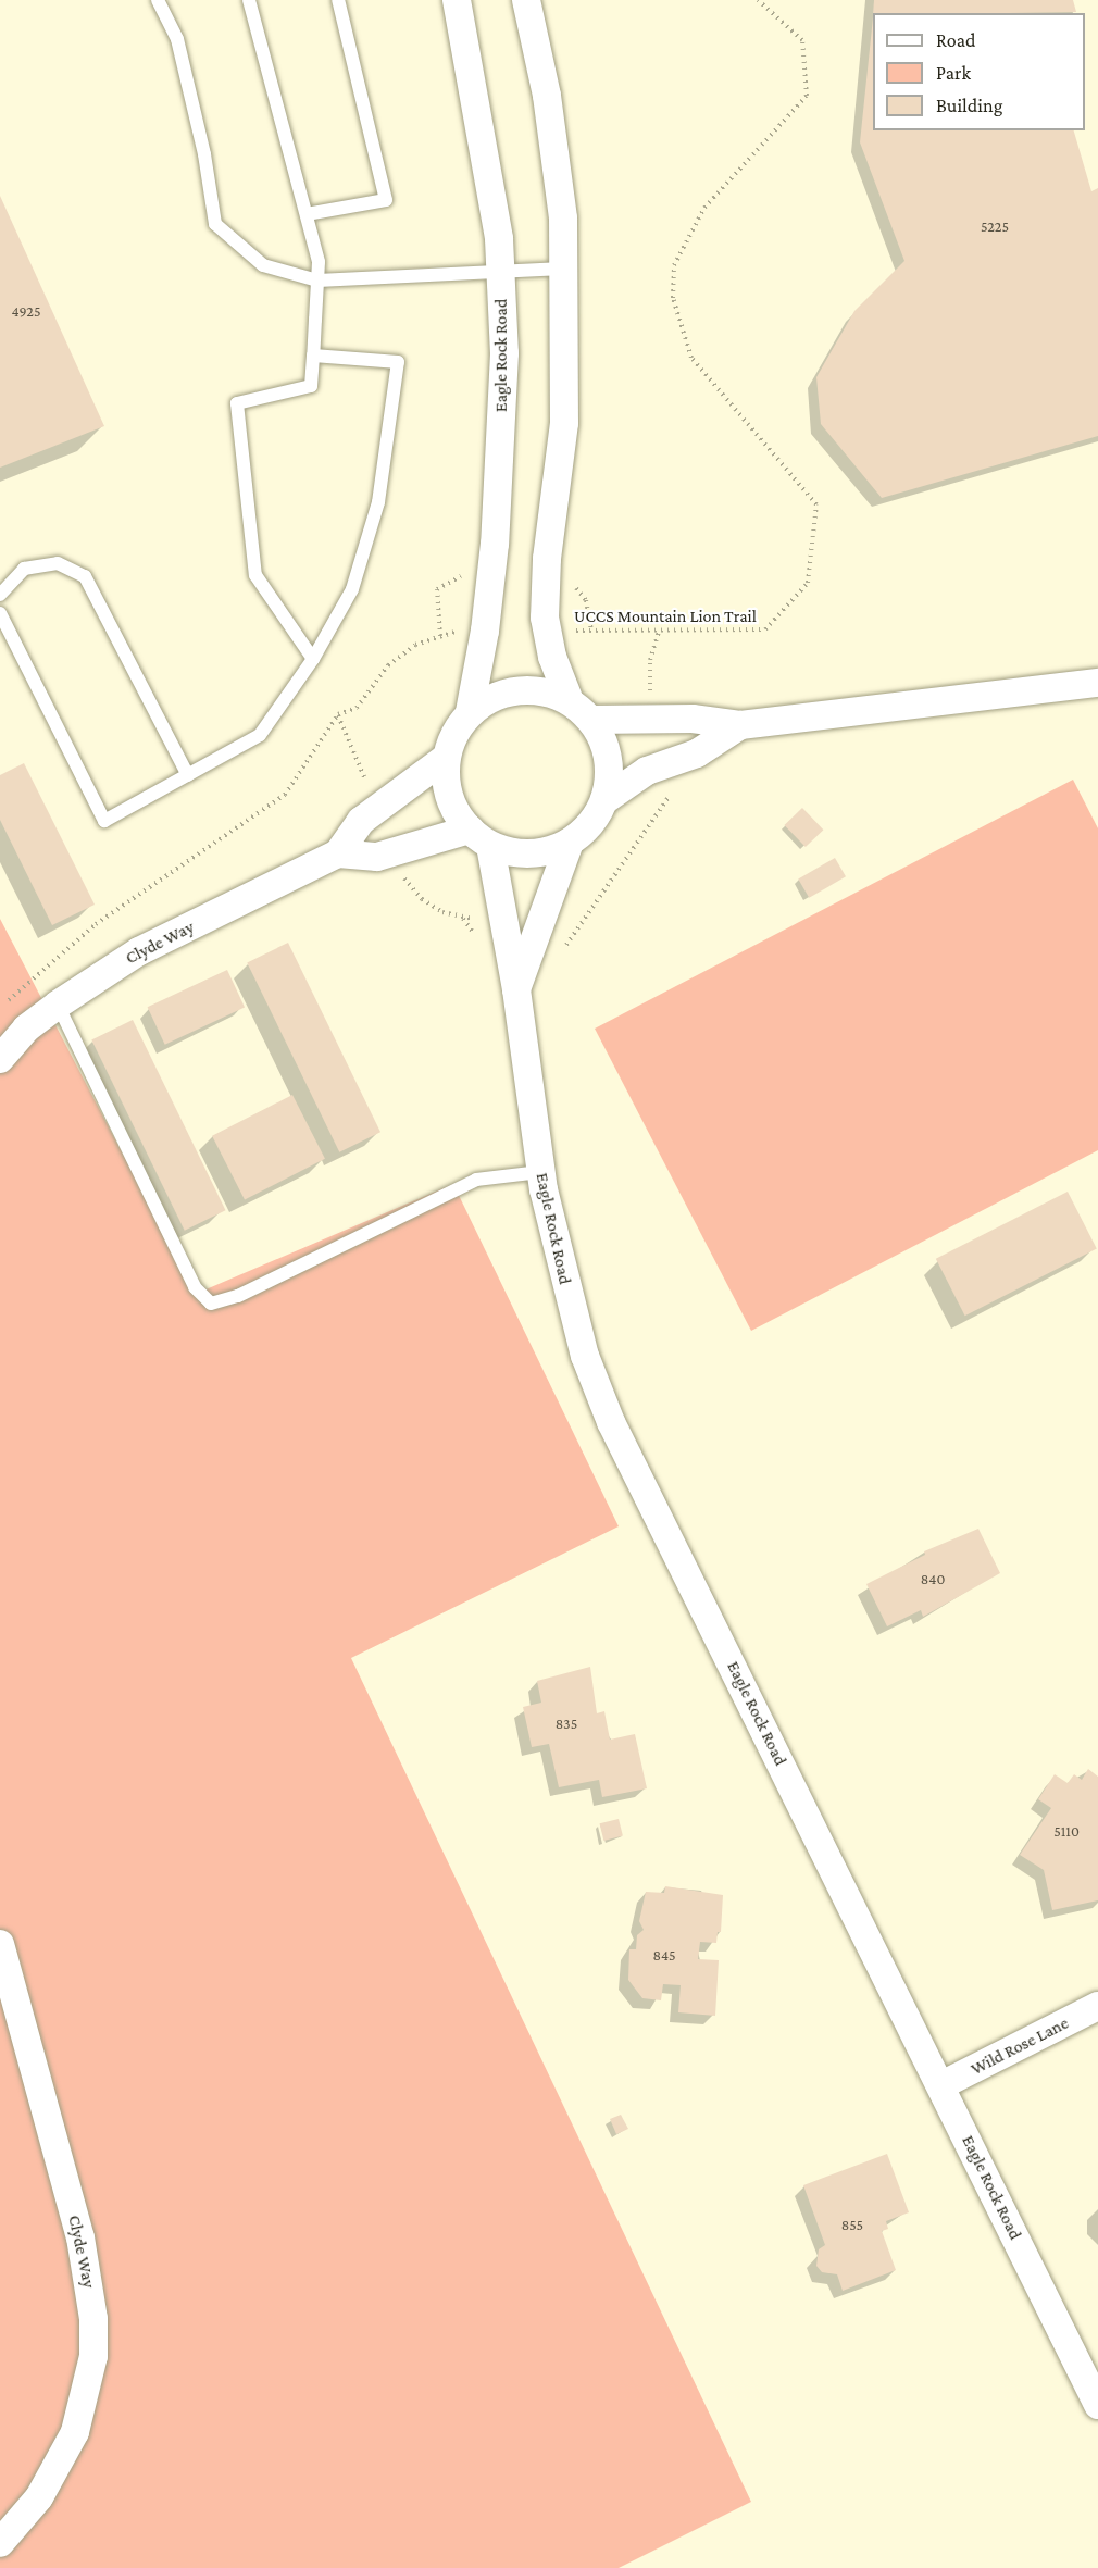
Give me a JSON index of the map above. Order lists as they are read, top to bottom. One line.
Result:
{"streets":{"street":["Eagle Rock Road","Clyde Way","Wild Rose Lane"],"path":["UCCS Mountain Lion Trail"]},"crossings":[["Eagle Rock Road","UCCS Mountain Lion Trail"],["Eagle Rock Road","Wild Rose Lane"]],"house_numbers":["5225","4925","840","835","5110","845","855"],"legend":["Road","Park","Building"]}
